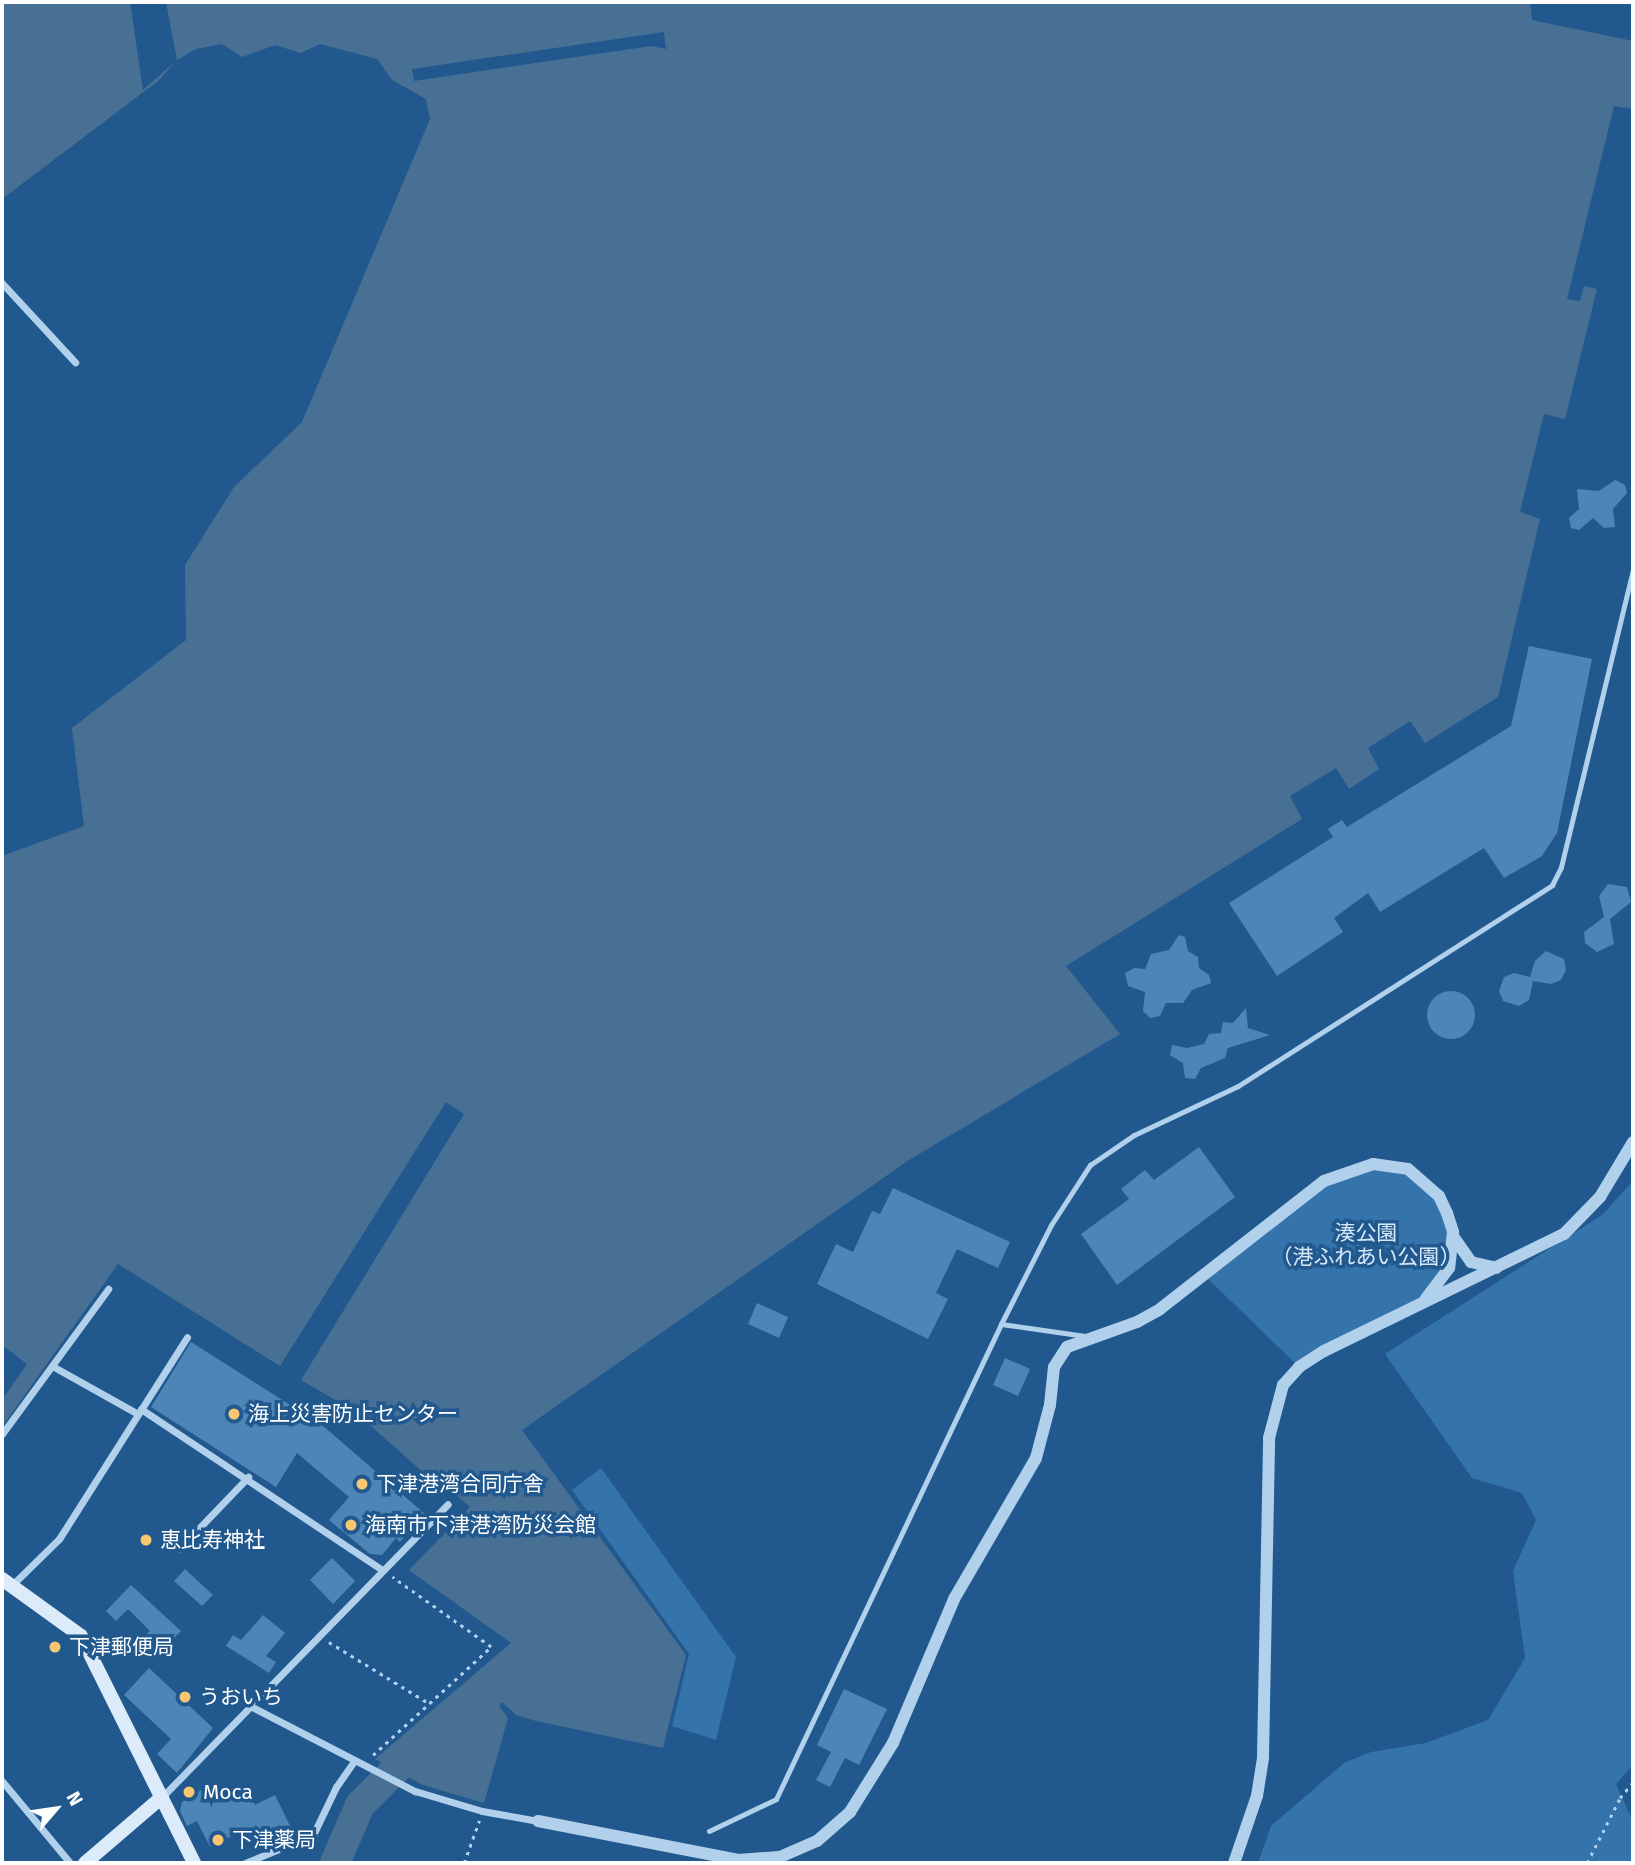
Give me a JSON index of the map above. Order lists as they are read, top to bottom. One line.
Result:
{"parks":["湊公園 （港ふれあい公園）"],"places":["海上災害防止センター","下津港湾合同庁舎","海南市下津港湾防災会館","恵比寿神社","下津郵便局","うおいち","Moca","下津薬局"],"north":"top right"}
